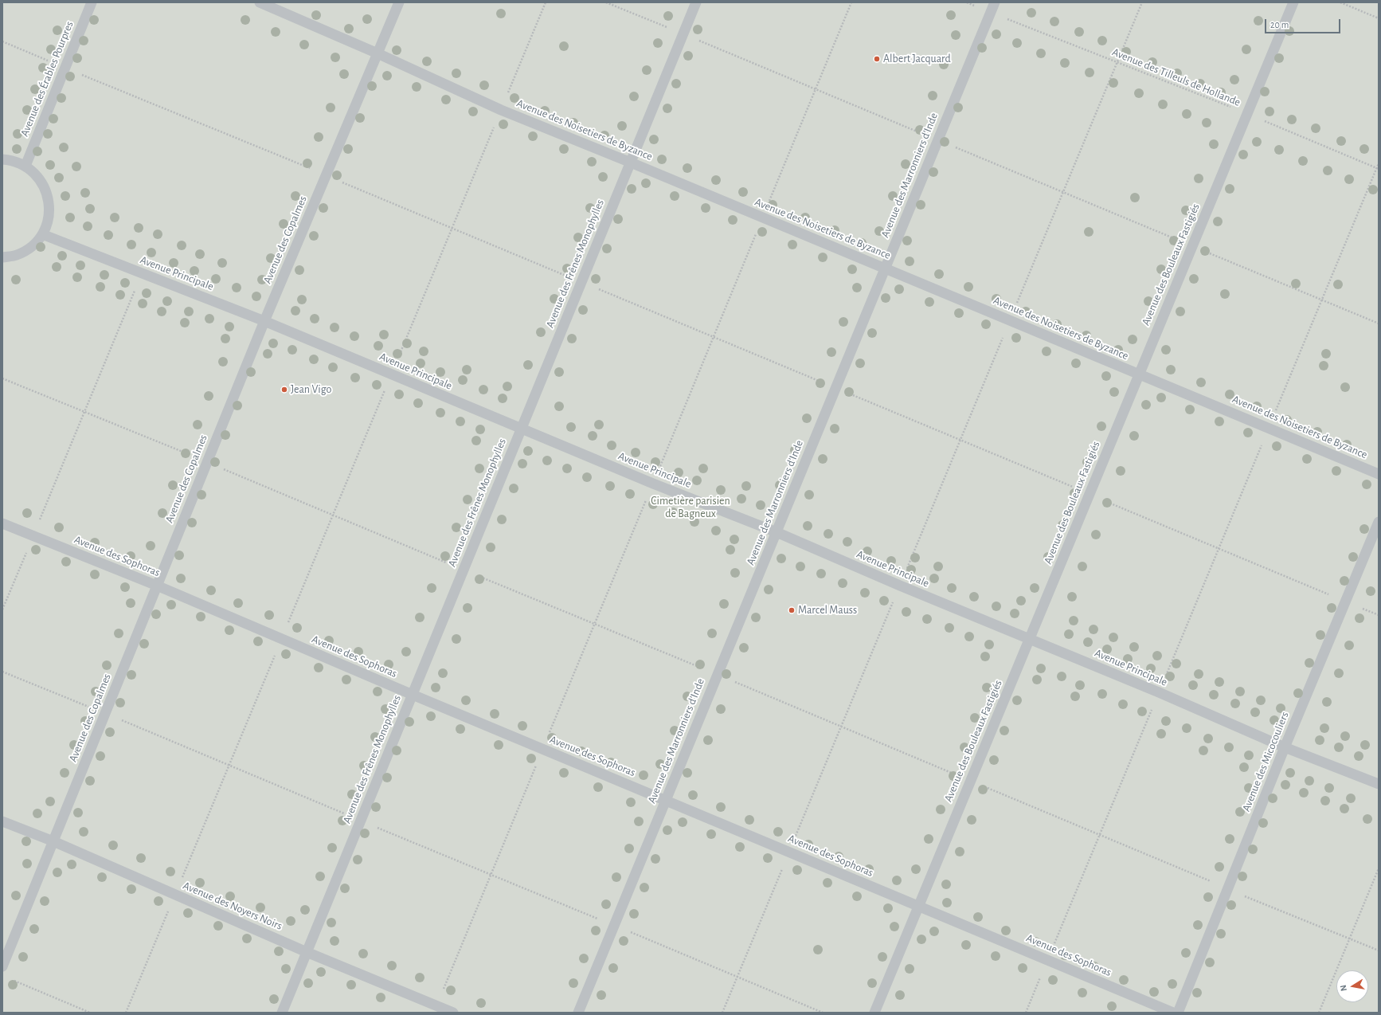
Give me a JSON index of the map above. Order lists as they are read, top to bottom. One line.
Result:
{"streets":{"lane":["Avenue des Érables Pourpres","Avenue des Noisetiers de Byzance","Avenue des Marronniers d'Inde","Avenue des Copalmes","Avenue des Frênes Monophylles","Avenue des Bouleaux Fastigiés","Avenue Principale","Avenue des Sophoras","Avenue des Micocouliers","Avenue des Noyers Noirs"],"path":["Avenue des Tilleuls de Hollande"]},"crossings":[["Avenue des Tilleuls de Hollande","Avenue des Marronniers d'Inde"],["Avenue des Tilleuls de Hollande","Avenue des Bouleaux Fastigiés"],["Avenue des Noisetiers de Byzance","Avenue des Marronniers d'Inde"],["Avenue des Noisetiers de Byzance","Avenue des Copalmes"],["Avenue des Noisetiers de Byzance","Avenue des Frênes Monophylles"],["Avenue des Noisetiers de Byzance","Avenue des Bouleaux Fastigiés"],["Avenue des Marronniers d'Inde","Avenue Principale"],["Avenue des Marronniers d'Inde","Avenue des Sophoras"],["Avenue des Copalmes","Avenue Principale"],["Avenue des Copalmes","Avenue des Sophoras"],["Avenue des Copalmes","Avenue des Noyers Noirs"],["Avenue des Frênes Monophylles","Avenue Principale"],["Avenue des Frênes Monophylles","Avenue des Sophoras"],["Avenue des Frênes Monophylles","Avenue des Noyers Noirs"],["Avenue des Bouleaux Fastigiés","Avenue Principale"],["Avenue des Bouleaux Fastigiés","Avenue des Sophoras"],["Avenue Principale","Avenue des Micocouliers"]],"parks":["Cimetière parisien de Bagneux"],"places":["Albert Jacquard","Jean Vigo","Marcel Mauss"],"scale_bar":"20 m","north":"left"}
